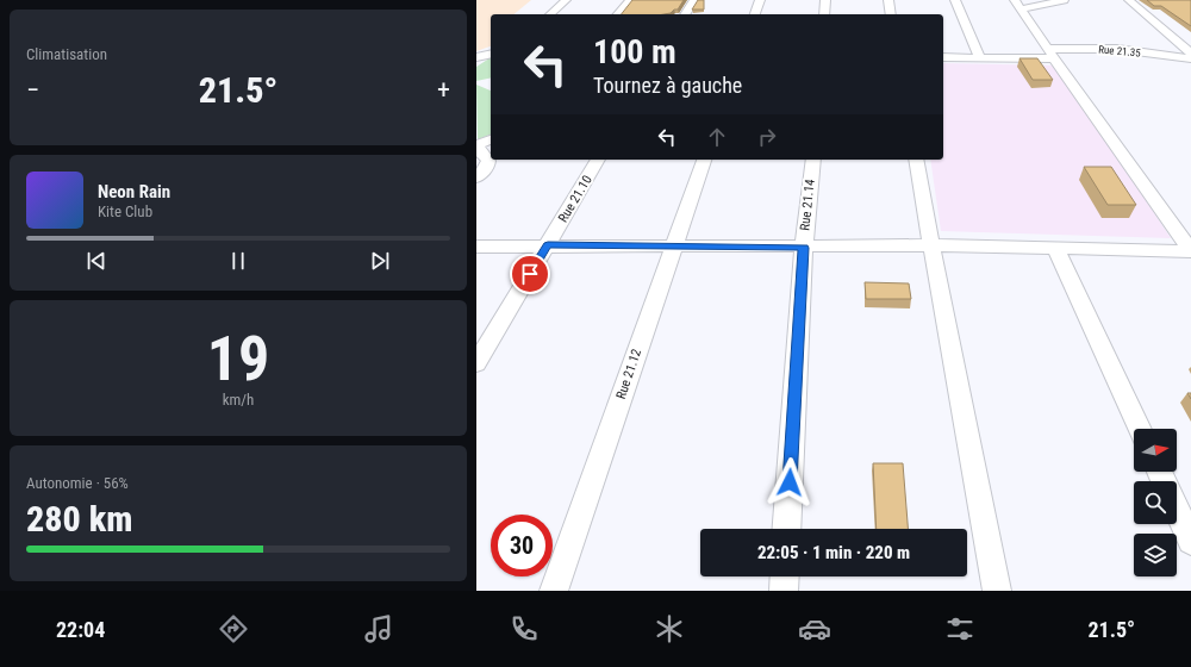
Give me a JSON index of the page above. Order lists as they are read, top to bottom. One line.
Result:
{"streets":{"street":["Rue 21.35","Rue 21.10","Rue 21.14","Rue 21.12"]},"north":"right","page":{"tile":["Climatisation",["19","km/h"],["Autonomie · 56%","280 km"]],"turn":["100 m","Tournez à gauche"],"heat":["−","21.5°","+"],"song":["Neon Rain","Kite Club"],"limit":"30","trip":"22:05 · 1 min · 220 m","tabs":["22:04","21.5°"]}}
